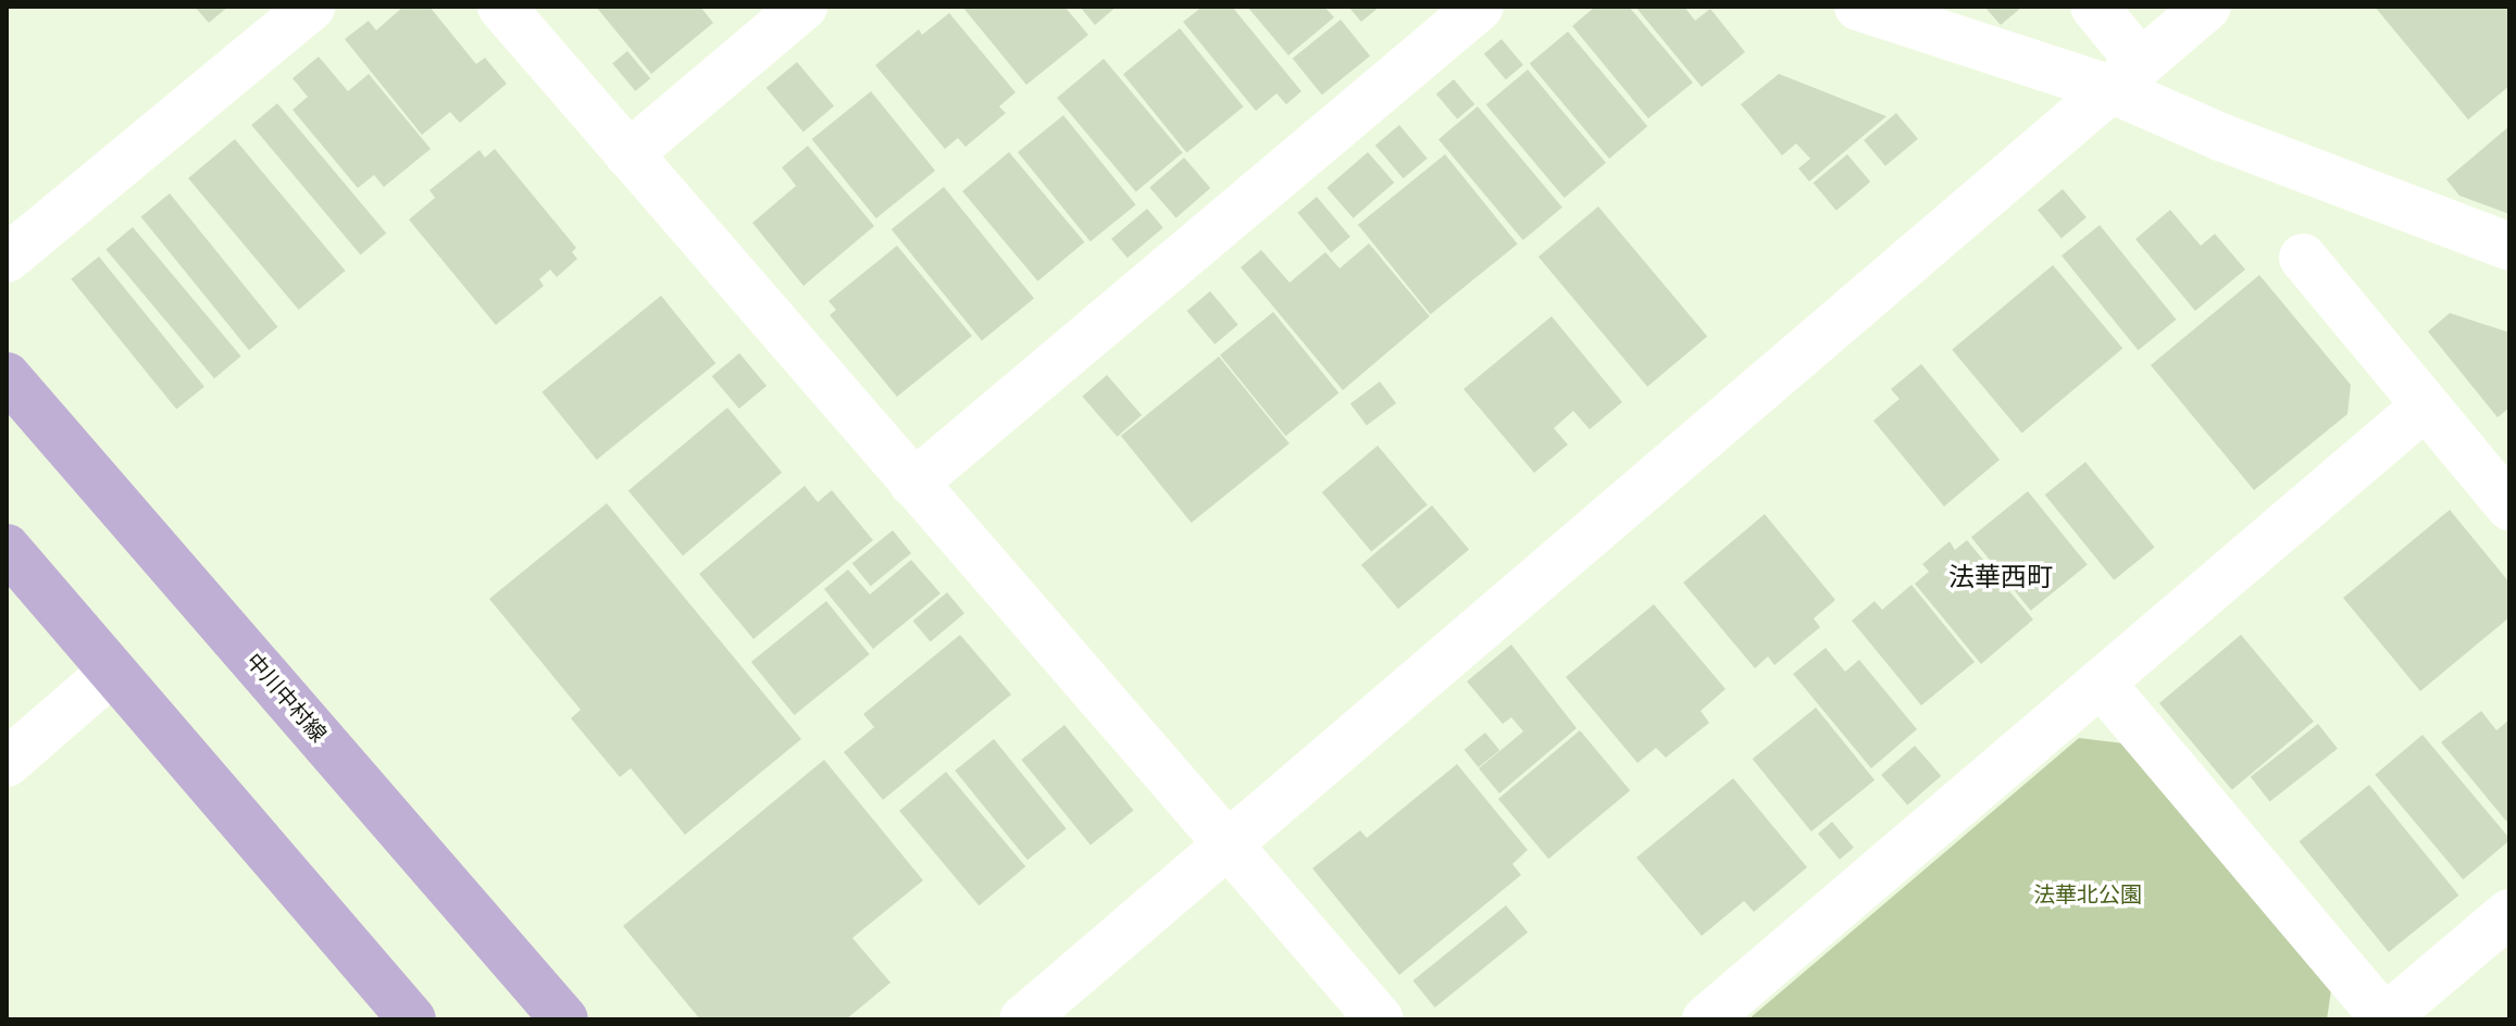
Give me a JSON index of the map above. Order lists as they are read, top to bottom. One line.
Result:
{"streets":{"main road":["中川中村線"]},"districts":["法華西町"],"parks":["法華北公園"]}
